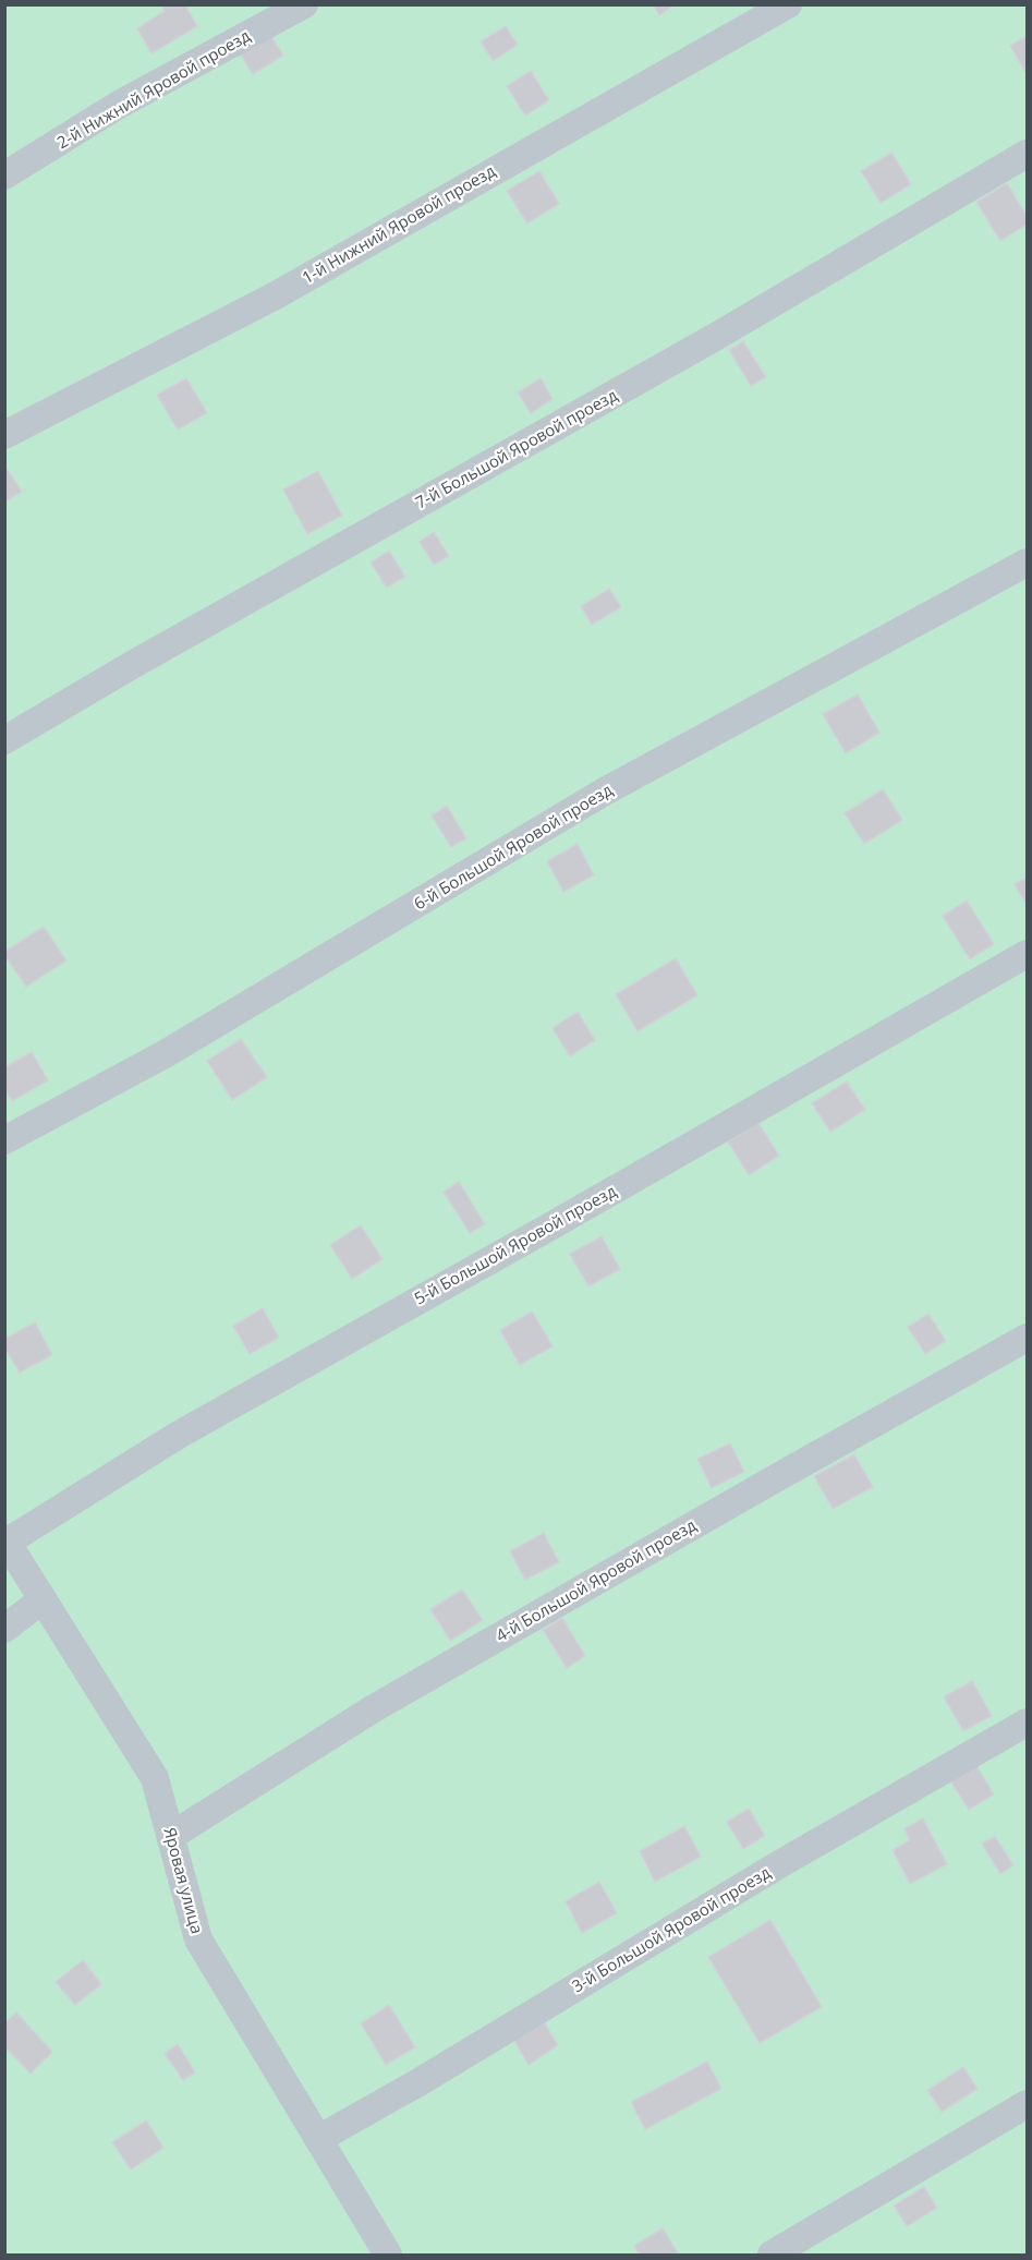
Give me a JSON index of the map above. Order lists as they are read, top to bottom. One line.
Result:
{"streets":{"street":["2-й Нижний Яровой проезд","1-й Нижний Яровой проезд","7-й Большой Яровой проезд","6-й Большой Яровой проезд","5-й Большой Яровой проезд","4-й Большой Яровой проезд","Яровая улица","3-й Большой Яровой проезд"]},"crossings":[["5-й Большой Яровой проезд","Яровая улица"],["4-й Большой Яровой проезд","Яровая улица"],["Яровая улица","3-й Большой Яровой проезд"]]}
